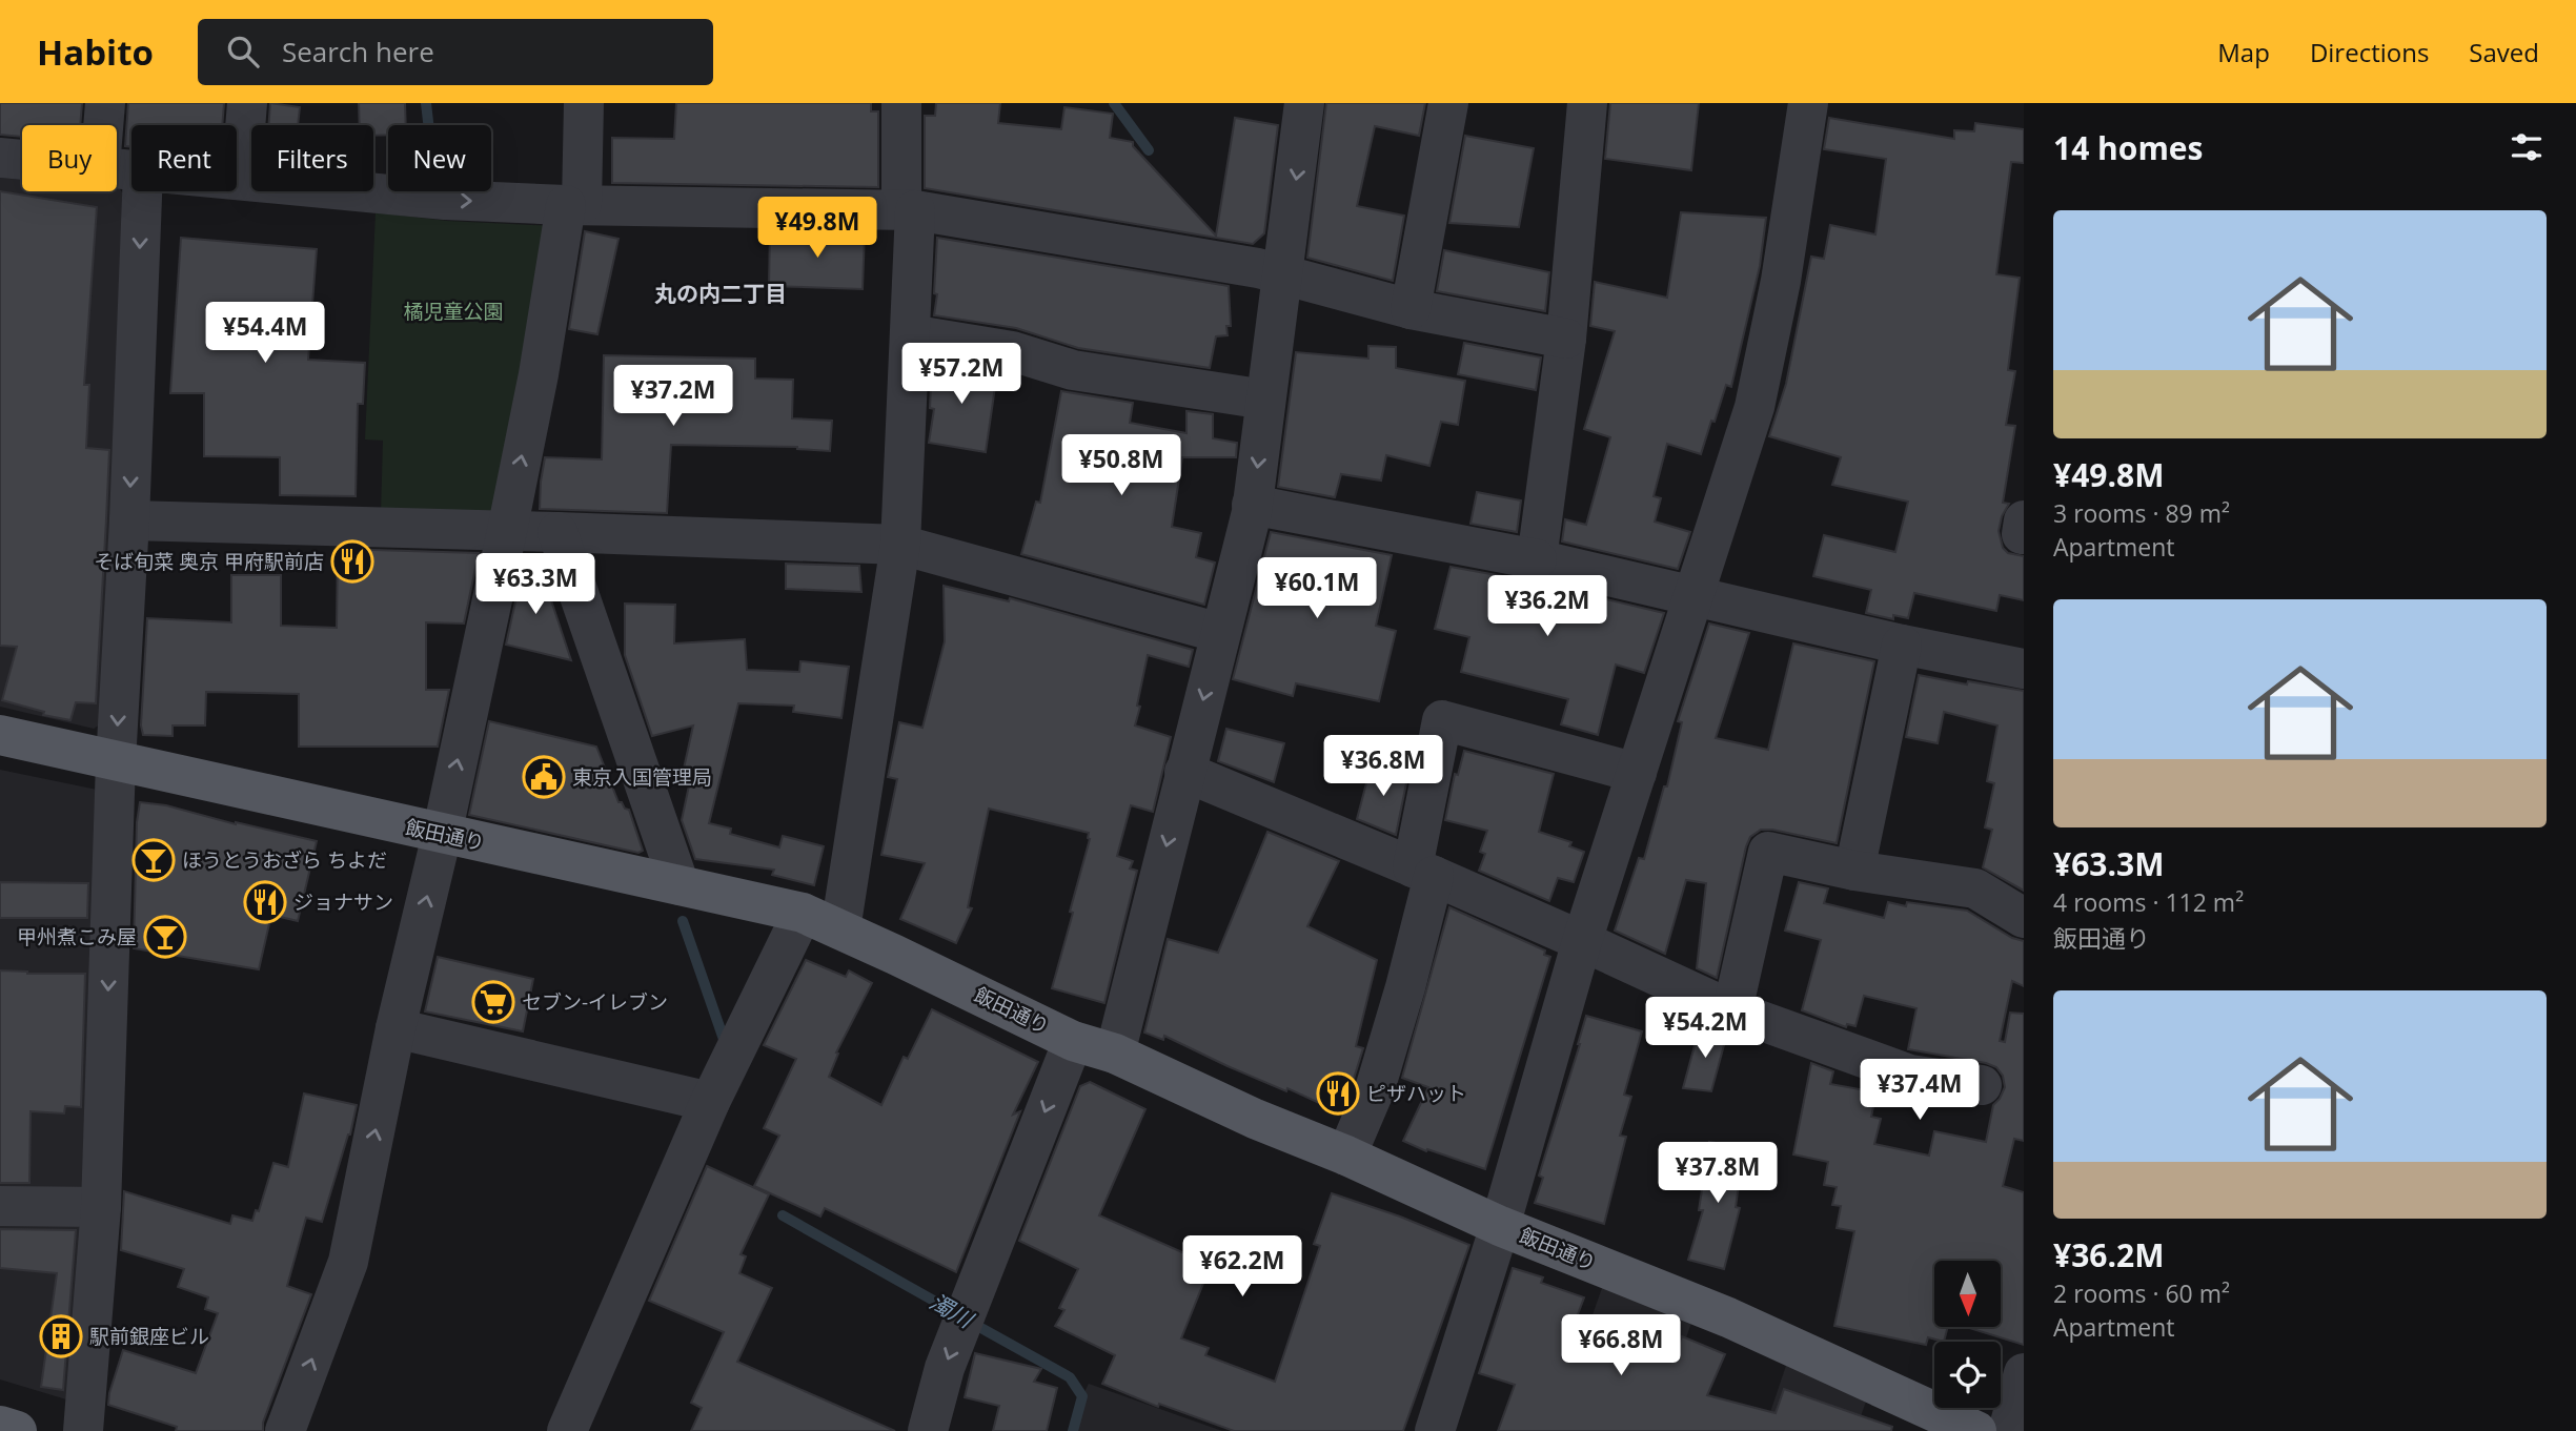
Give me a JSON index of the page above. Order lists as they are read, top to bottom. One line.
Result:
{"streets":{"main road":["飯田通り"]},"districts":["丸の内二丁目"],"water":["濁川"],"parks":["橘児童公園"],"places":{"restaurant":["そば旬菜 奥京 甲府駅前店","ジョナサン","ピザハット"],"public building":["東京入国管理局"],"bar":["ほうとうおざら ちよだ","甲州煮こみ屋"],"supermarket":["セブン-イレブン"],"building":["駅前銀座ビル"]},"north":"bottom","page":{"header":"Habito","search":"Search here","nav":["Map","Directions","Saved"],"heading":"14 homes","chip":["Buy","Rent","Filters","New"],"list":[{"name":"¥49.8M","note":"3 rooms · 89 m² · Apartment"},{"name":"¥63.3M","note":"4 rooms · 112 m² · 飯田通り"},{"name":"¥36.2M","note":"2 rooms · 60 m² · Apartment"}],"price":["¥49.8M","¥54.4M","¥57.2M","¥37.2M","¥50.8M","¥63.3M","¥60.1M","¥36.2M","¥36.8M","¥54.2M","¥37.4M","¥37.8M","¥62.2M","¥66.8M"]}}
